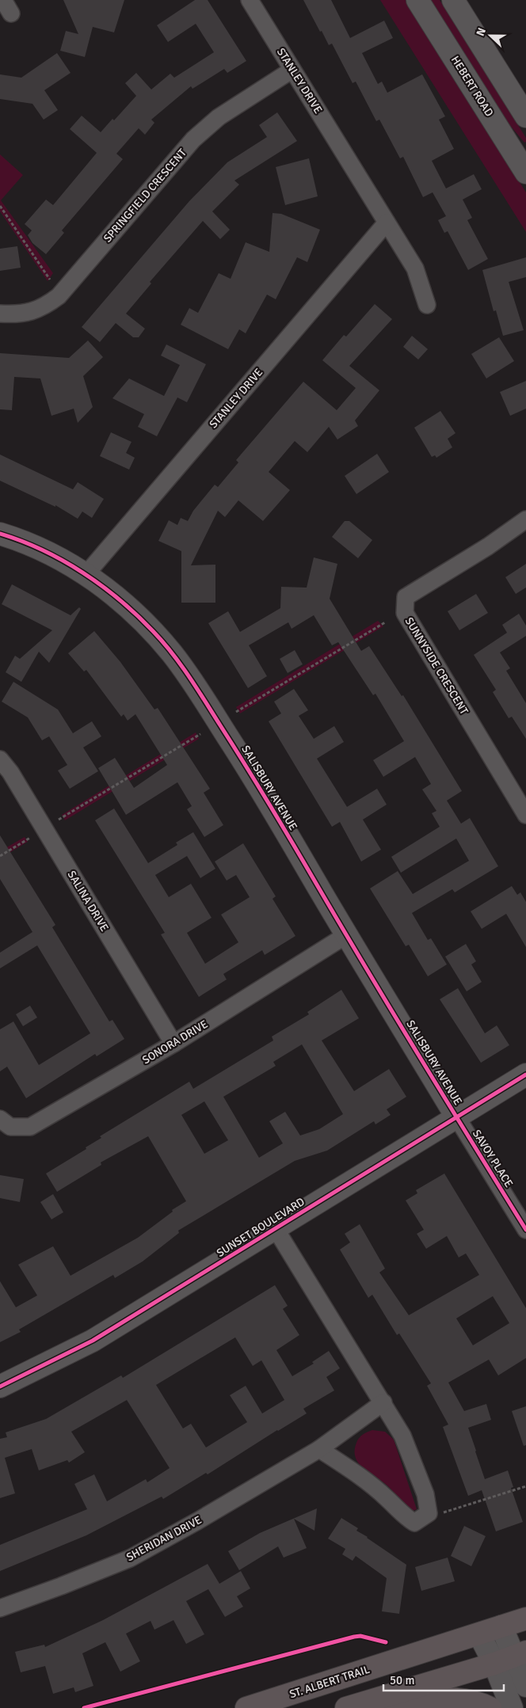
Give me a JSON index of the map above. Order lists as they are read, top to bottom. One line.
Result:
{"streets":{"main road":["ST. ALBERT TRAIL"],"street":["STANLEY DRIVE","HEBERT ROAD","SPRINGFIELD CRESCENT","SUNNYSIDE CRESCENT","SALISBURY AVENUE","SALINA DRIVE","SONORA DRIVE","SAVOY PLACE","SUNSET BOULEVARD","SHERIDAN DRIVE"]},"crossings":[["STANLEY DRIVE","SPRINGFIELD CRESCENT"],["STANLEY DRIVE","SALISBURY AVENUE"],["SALISBURY AVENUE","SONORA DRIVE"],["SALISBURY AVENUE","SAVOY PLACE"],["SALISBURY AVENUE","SUNSET BOULEVARD"],["SALINA DRIVE","SONORA DRIVE"],["SAVOY PLACE","SUNSET BOULEVARD"]],"scale_bar":"50 m","north":"left"}
